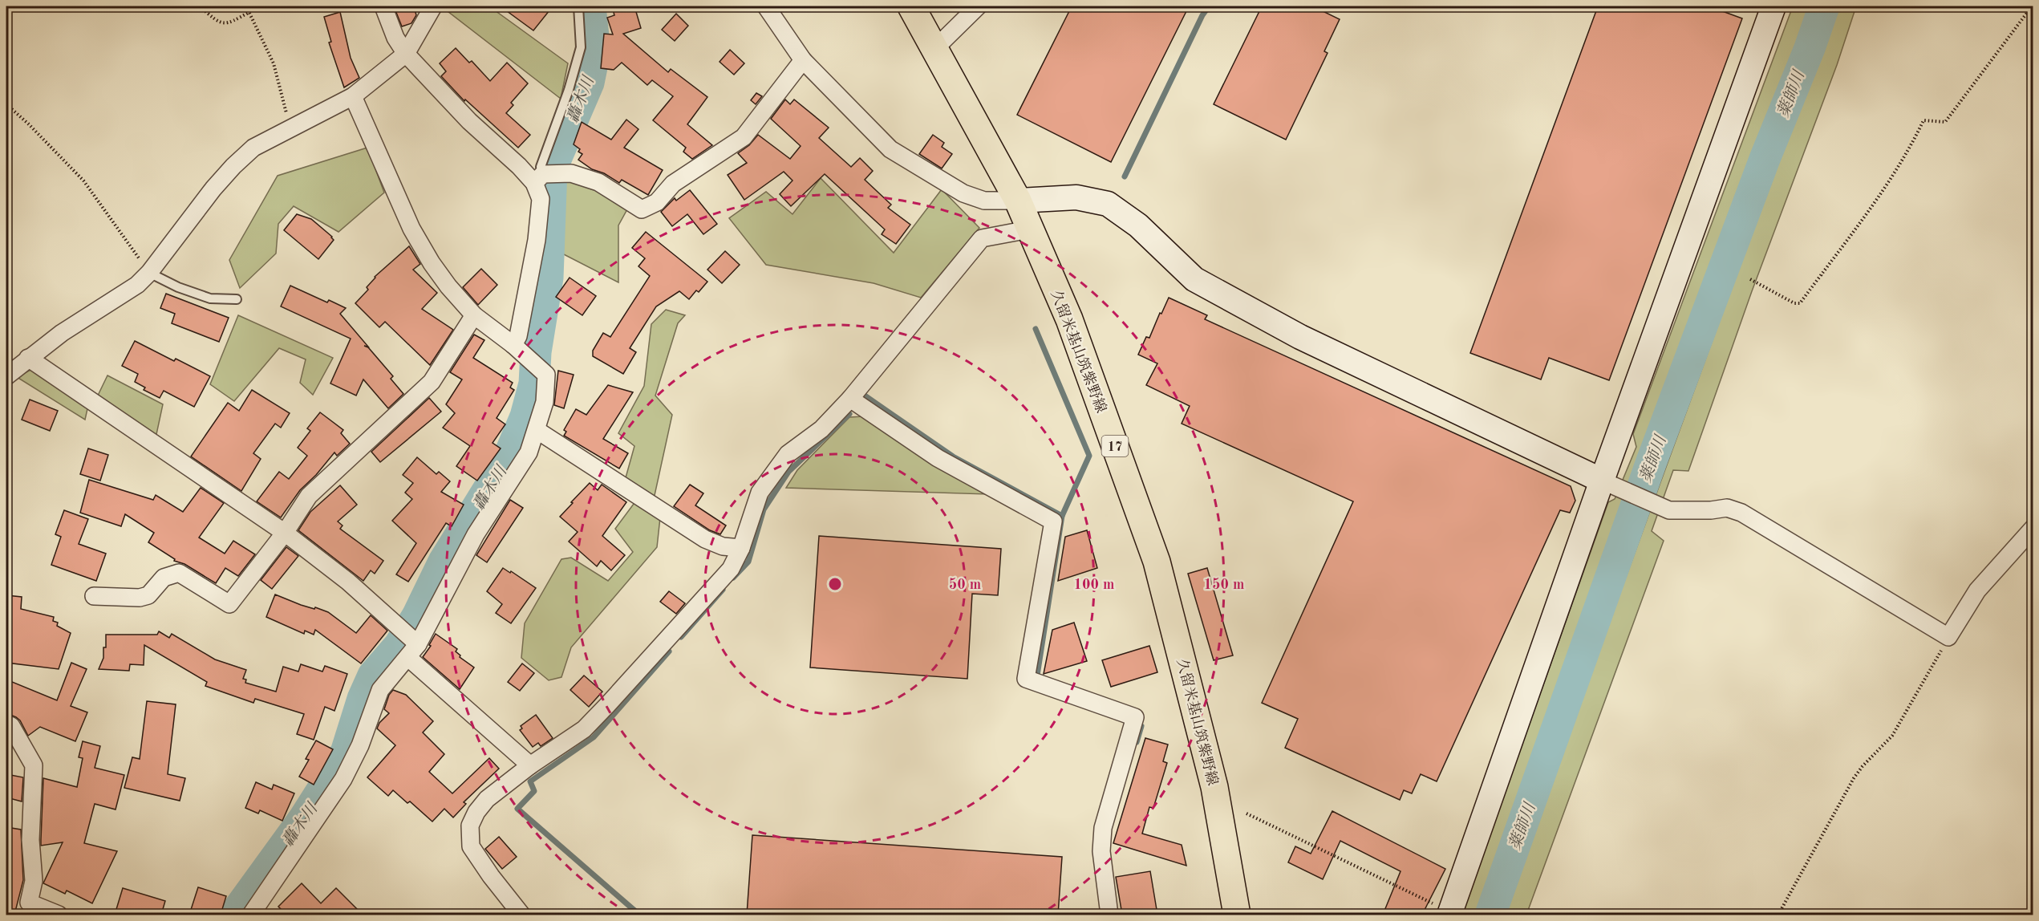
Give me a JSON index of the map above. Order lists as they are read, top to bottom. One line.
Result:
{"streets":{"main road":["久留米基山筑紫野線","17"]},"water":["薬師川","轟木川"],"rings":["50 m","100 m","150 m"]}
